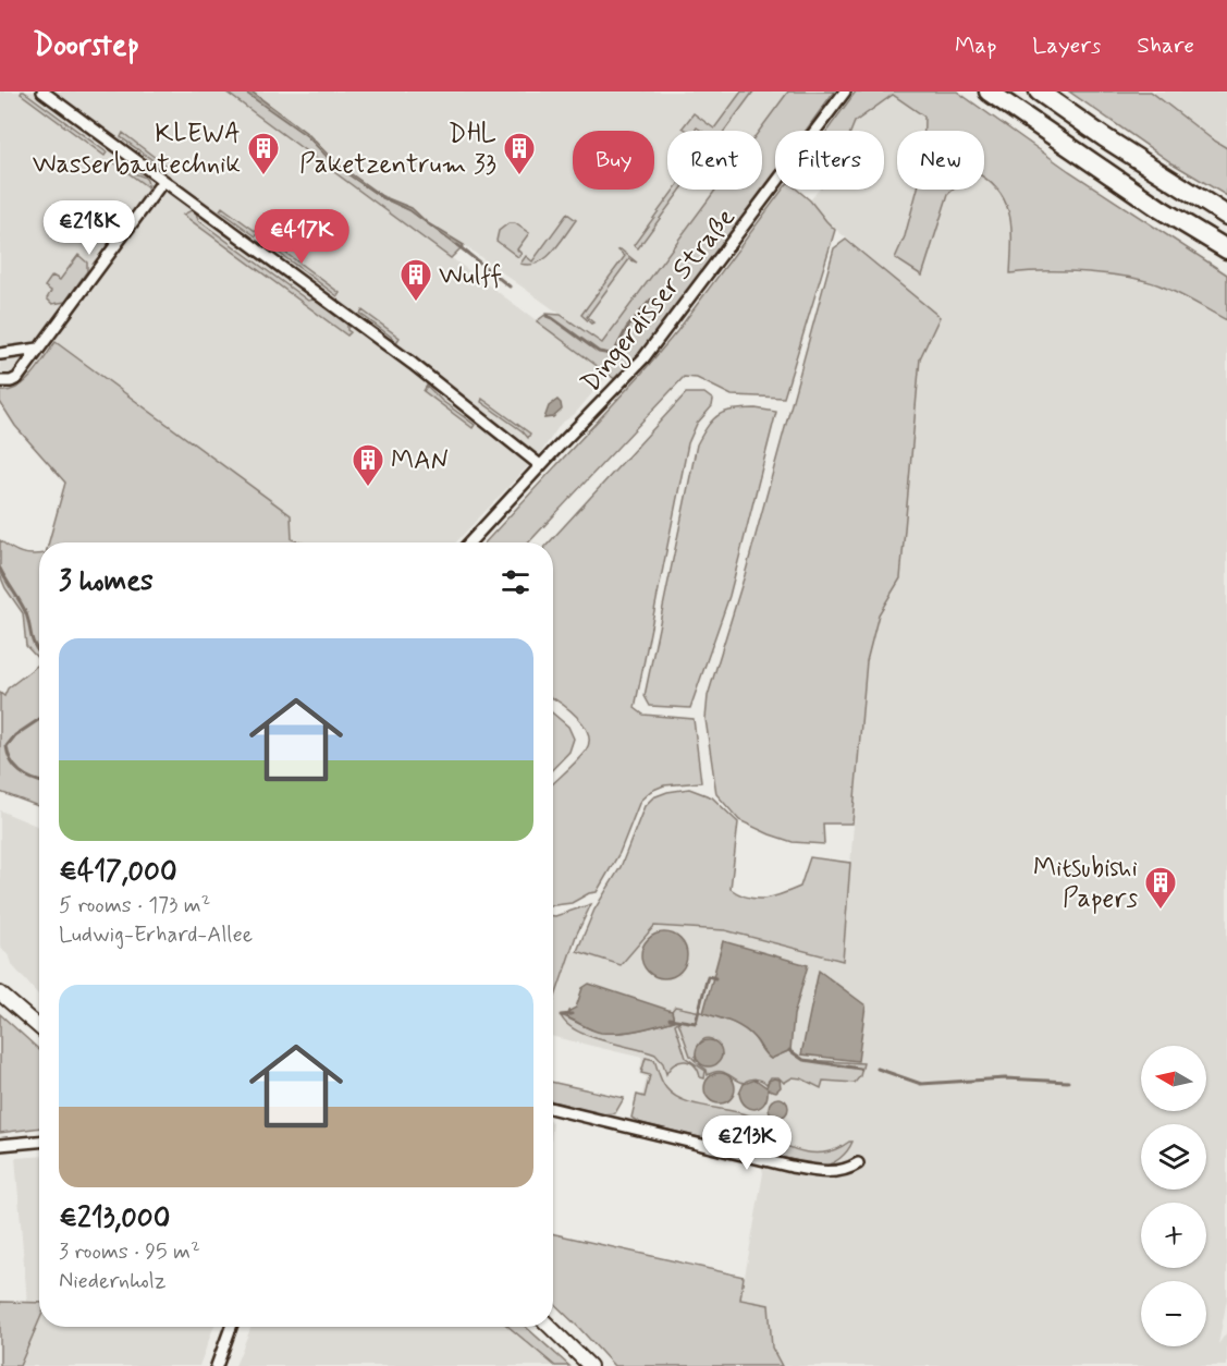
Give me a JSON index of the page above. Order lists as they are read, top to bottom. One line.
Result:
{"streets":{"street":["Dingerdisser Straße"]},"places":{"building":["KLEWA Wasserbautechnik","DHL Paketzentrum 33","Wulff","MAN","Mitsubishi Papers"]},"north":"left","page":{"header":"Doorstep","nav":["Map","Layers","Share"],"chip":["Buy","Rent","Filters","New"],"price":["€218K","€417K","€213K"],"heading":"3 homes","list":[{"name":"€417,000","note":"5 rooms · 173 m² · Ludwig-Erhard-Allee"},{"name":"€213,000","note":"3 rooms · 95 m² · Niedernholz"}],"map_buttons":["+","−"]}}
